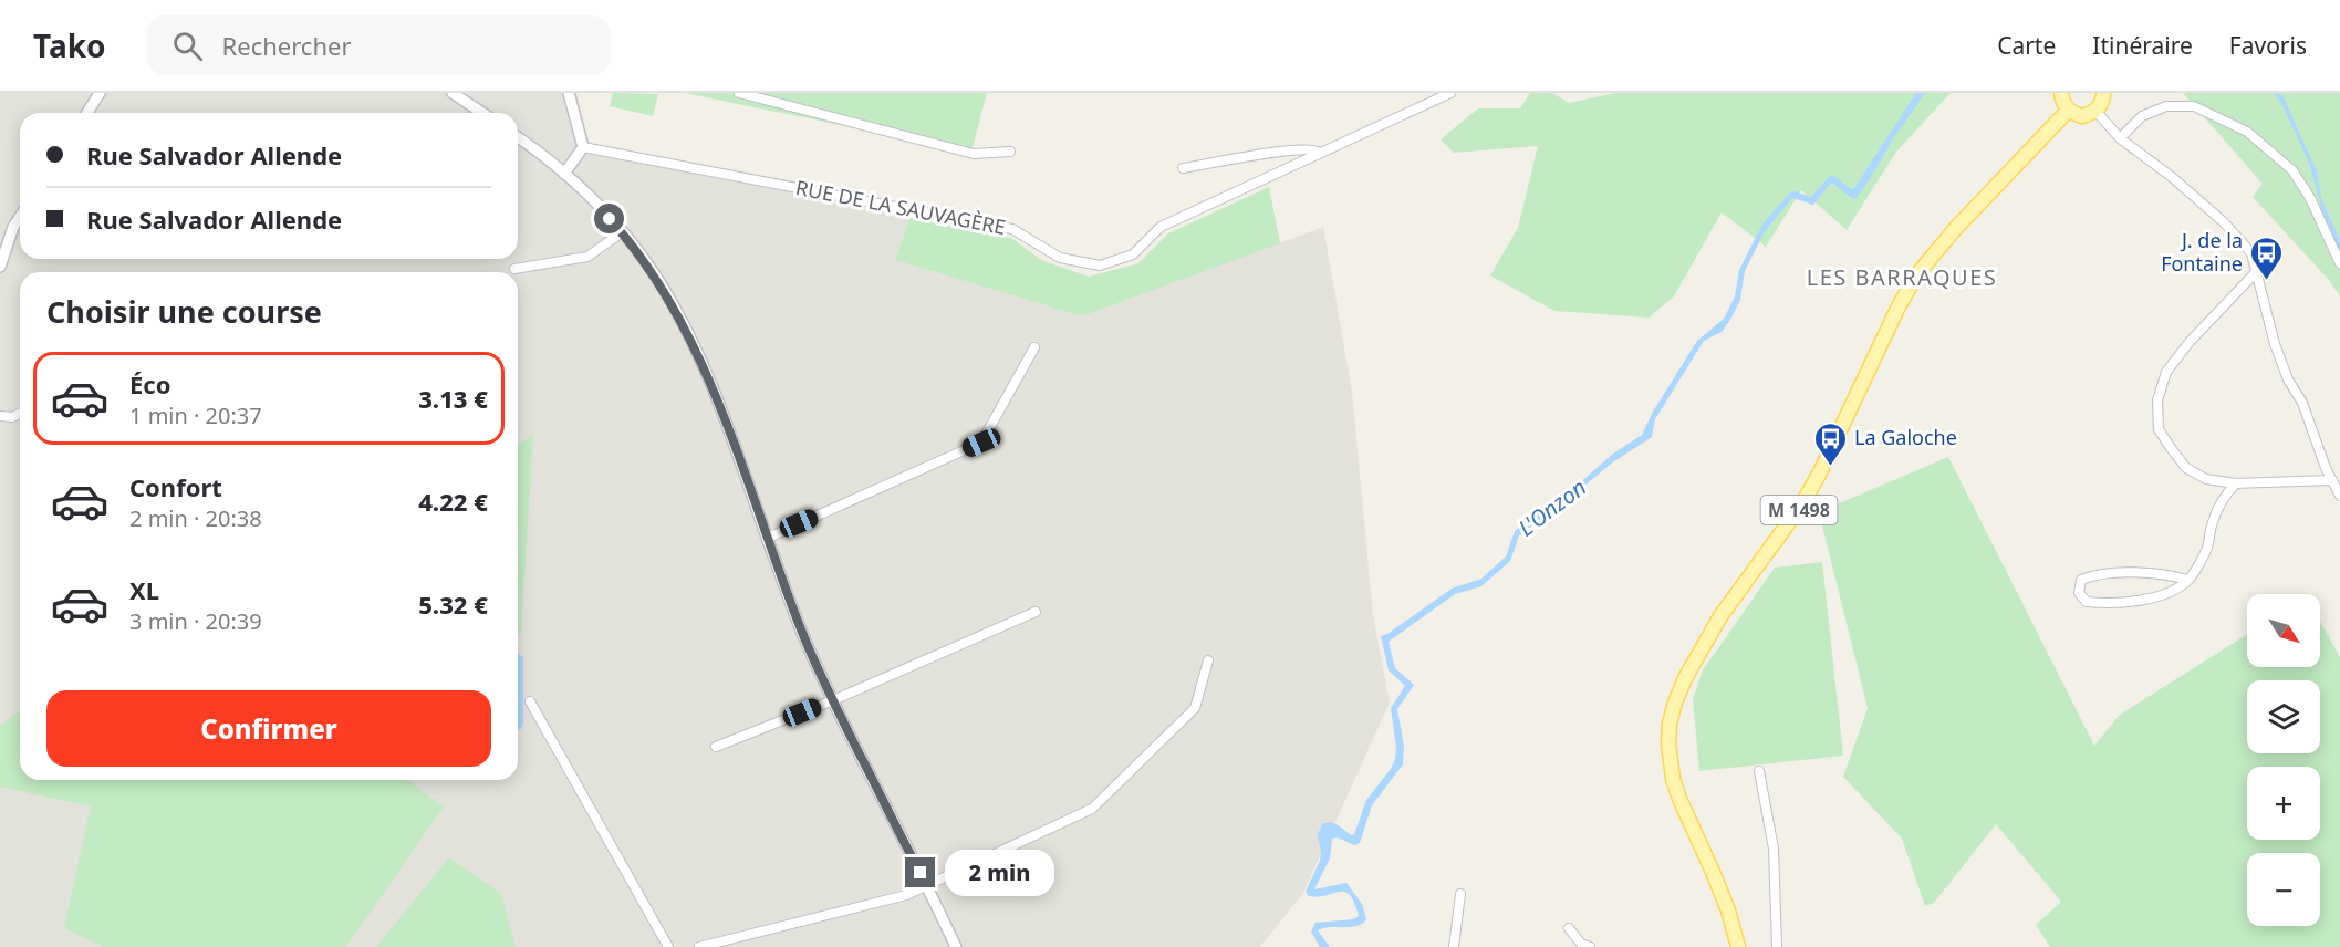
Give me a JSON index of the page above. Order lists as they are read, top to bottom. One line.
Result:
{"streets":{"main road":["M 1498"],"street":["RUE DE LA SAUVAGÈRE"]},"districts":["LES BARRAQUES"],"water":["L'Onzon"],"places":{"bus stop":["J. de la Fontaine","La Galoche"]},"north":"bottom right","page":{"header":"Tako","search":"Rechercher","nav":["Carte","Itinéraire","Favoris"],"banner":["Rue Salvador Allende","Rue Salvador Allende"],"heading":"Choisir une course","list":[{"name":"Éco","note":"1 min · 20:37","value":"3.13 €"},{"name":"Confort","note":"2 min · 20:38","value":"4.22 €"},{"name":"XL","note":"3 min · 20:39","value":"5.32 €"}],"map_buttons":["+","−"],"buttons":"Confirmer","bubble":"2 min"}}
